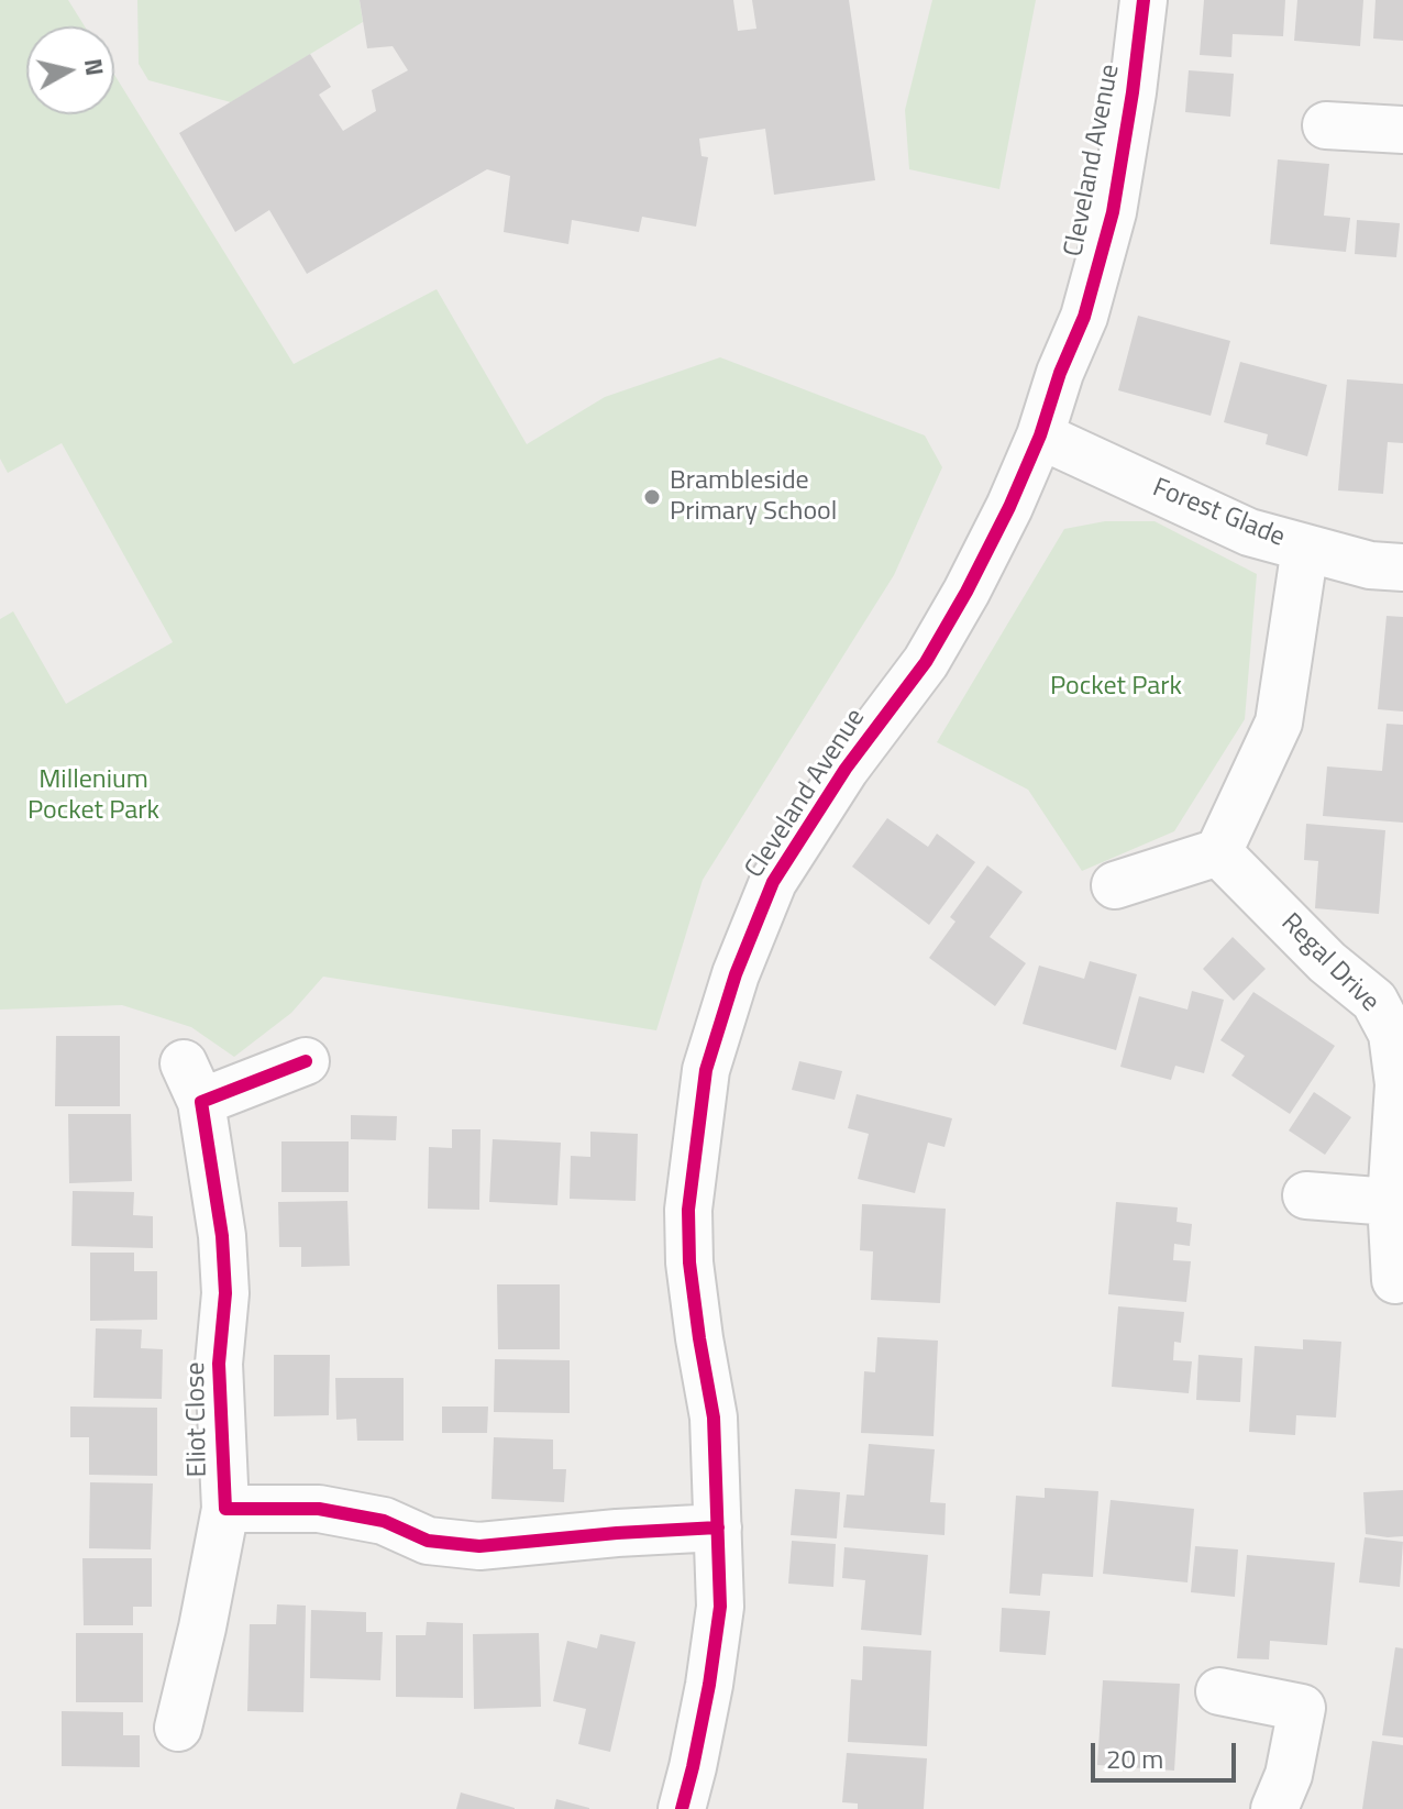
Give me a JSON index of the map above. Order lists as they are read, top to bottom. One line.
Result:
{"streets":{"street":["Cleveland Avenue","Forest Glade","Regal Drive","Eliot Close"]},"crossings":[["Cleveland Avenue","Forest Glade"],["Cleveland Avenue","Eliot Close"]],"parks":["Pocket Park","Millenium Pocket Park"],"places":["Brambleside Primary School"],"scale_bar":"20 m","north":"right"}
